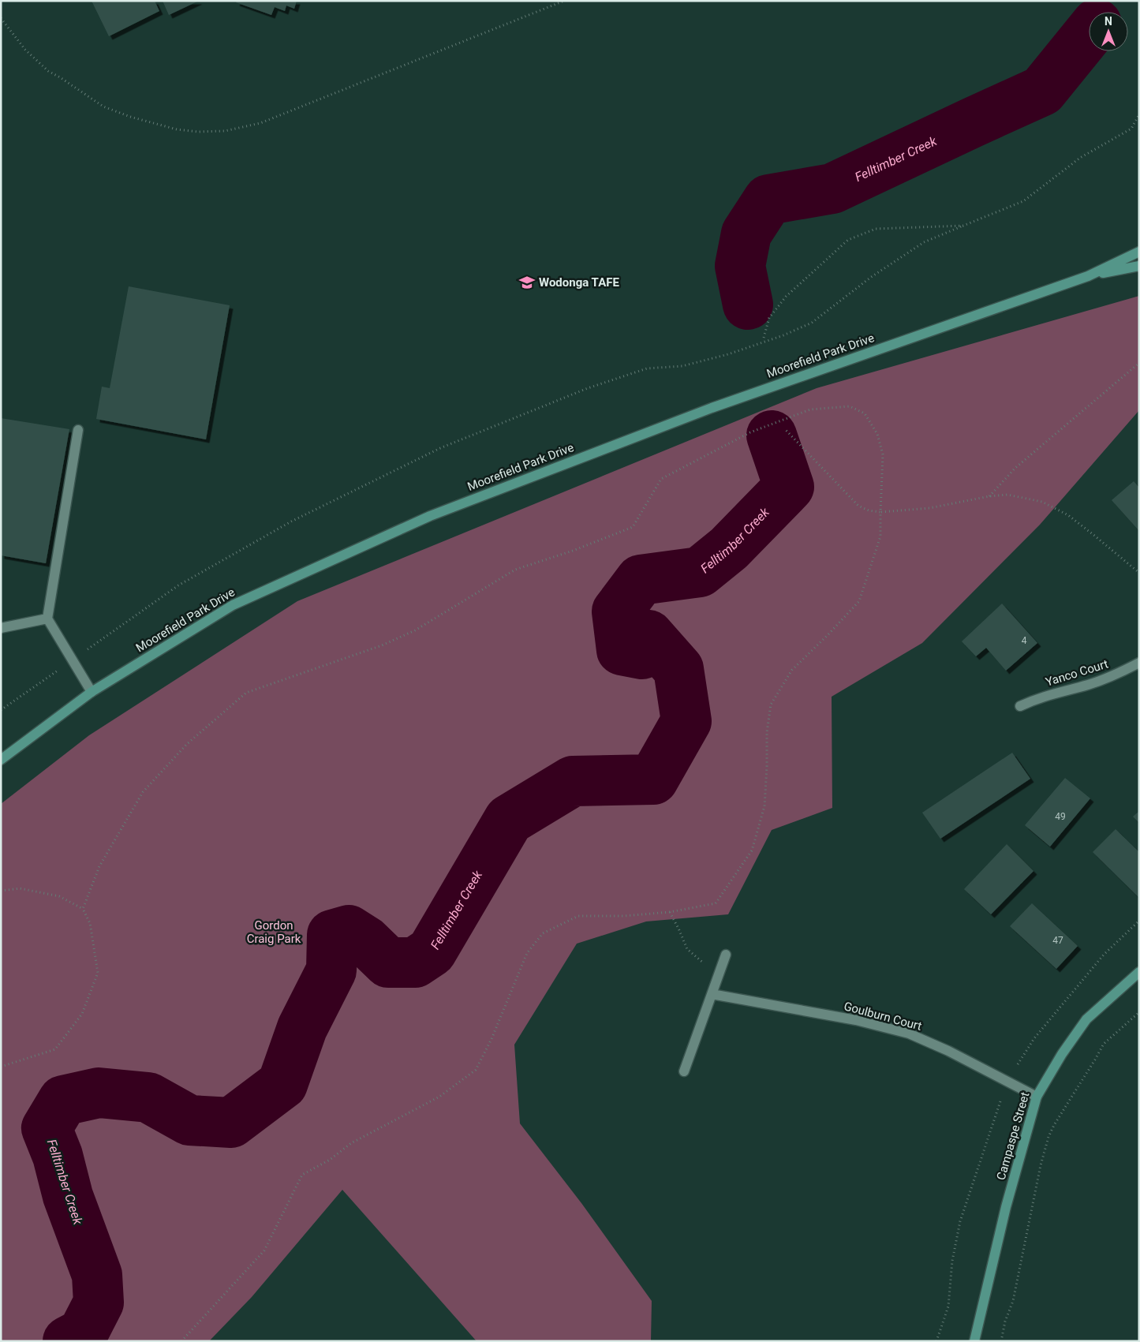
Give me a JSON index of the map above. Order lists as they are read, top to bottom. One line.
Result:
{"streets":{"main road":["Moorefield Park Drive","Campaspe Street"],"street":["Yanco Court","Goulburn Court"]},"crossings":[["Goulburn Court","Campaspe Street"]],"water":["Felltimber Creek"],"parks":["Gordon Craig Park"],"places":{"school or university":["Wodonga TAFE"]},"house_numbers":["4","49","47"],"north":"top"}
